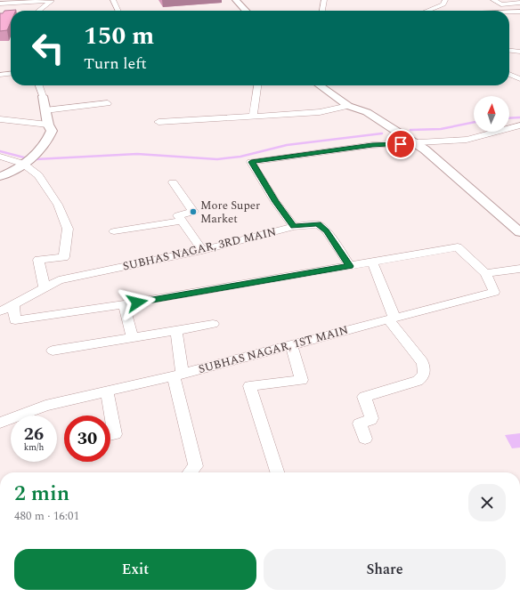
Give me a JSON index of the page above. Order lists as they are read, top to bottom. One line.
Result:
{"streets":{"street":["SUBHAS NAGAR, 3RD MAIN","SUBHAS NAGAR, 1ST MAIN"]},"places":["More Super Market"],"north":"top","page":{"turn":["150 m","Turn left"],"speed":"26 km/h","limit":"30","heading":["2 min","480 m · 16:01"],"buttons":["Exit","Share"]}}
